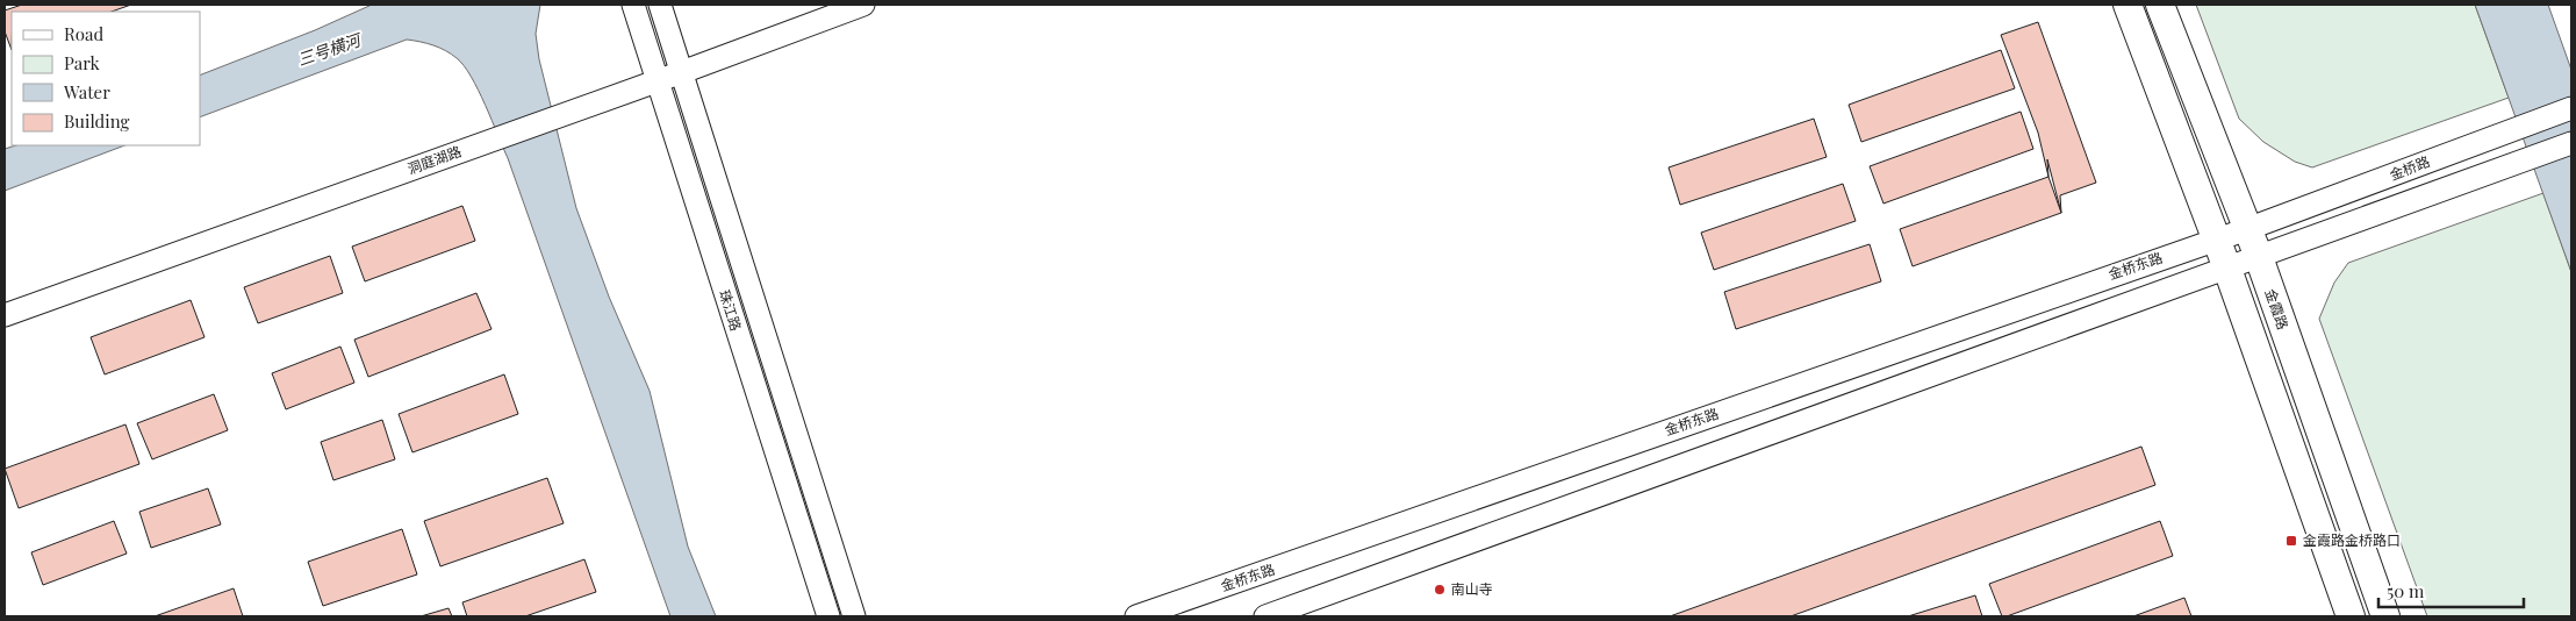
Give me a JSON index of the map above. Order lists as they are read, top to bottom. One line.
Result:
{"streets":{"main road":["金霞路"],"street":["洞庭湖路","金桥路","金桥东路","珠江路"]},"crossings":[["洞庭湖路","珠江路"],["金桥路","金桥东路"],["金桥路","金霞路"],["金桥东路","金霞路"]],"water":["三号横河"],"places":{"transit":["金霞路金桥路口"],"other":["南山寺"]},"legend":["Road","Park","Water","Building"],"scale_bar":"50 m"}
